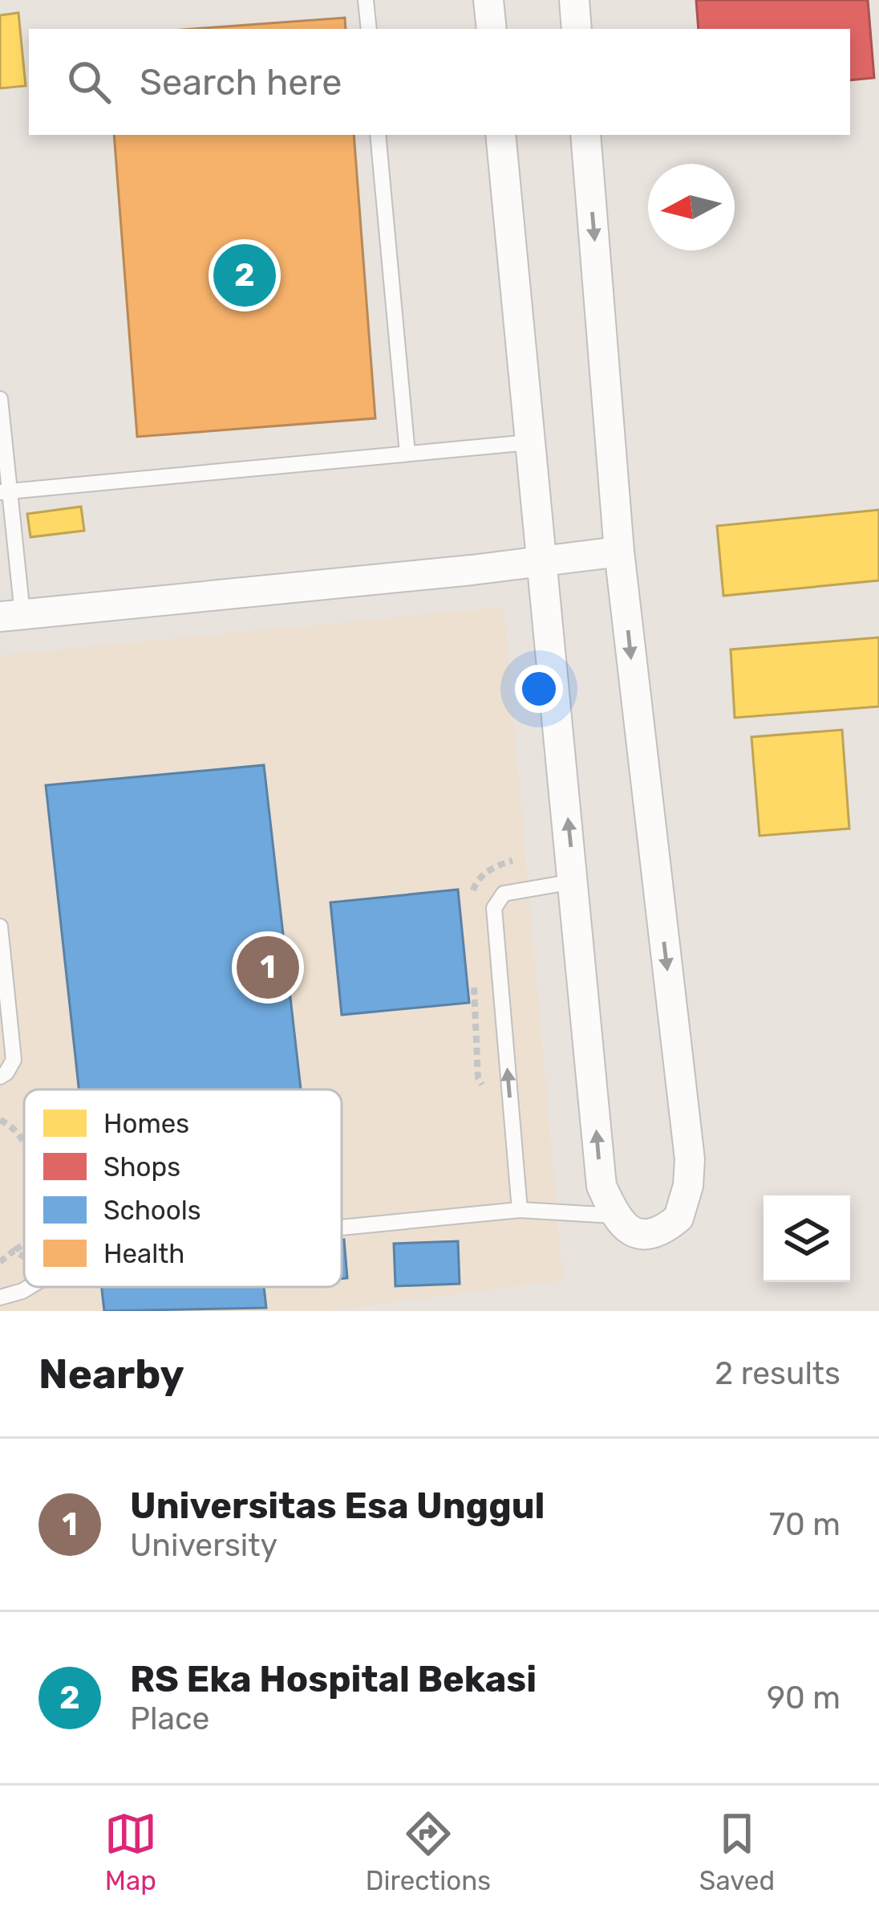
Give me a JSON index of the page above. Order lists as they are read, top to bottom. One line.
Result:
{"legend":["Homes","Shops","Schools","Health"],"north":"left","page":{"search":"Search here","pins":["2","1"],"heading":["Nearby","2 results"],"list":[{"mark":"1","name":"Universitas Esa Unggul","note":"University","value":"70 m"},{"mark":"2","name":"RS Eka Hospital Bekasi","note":"Place","value":"90 m"}],"nav":["Map","Directions","Saved"]}}
